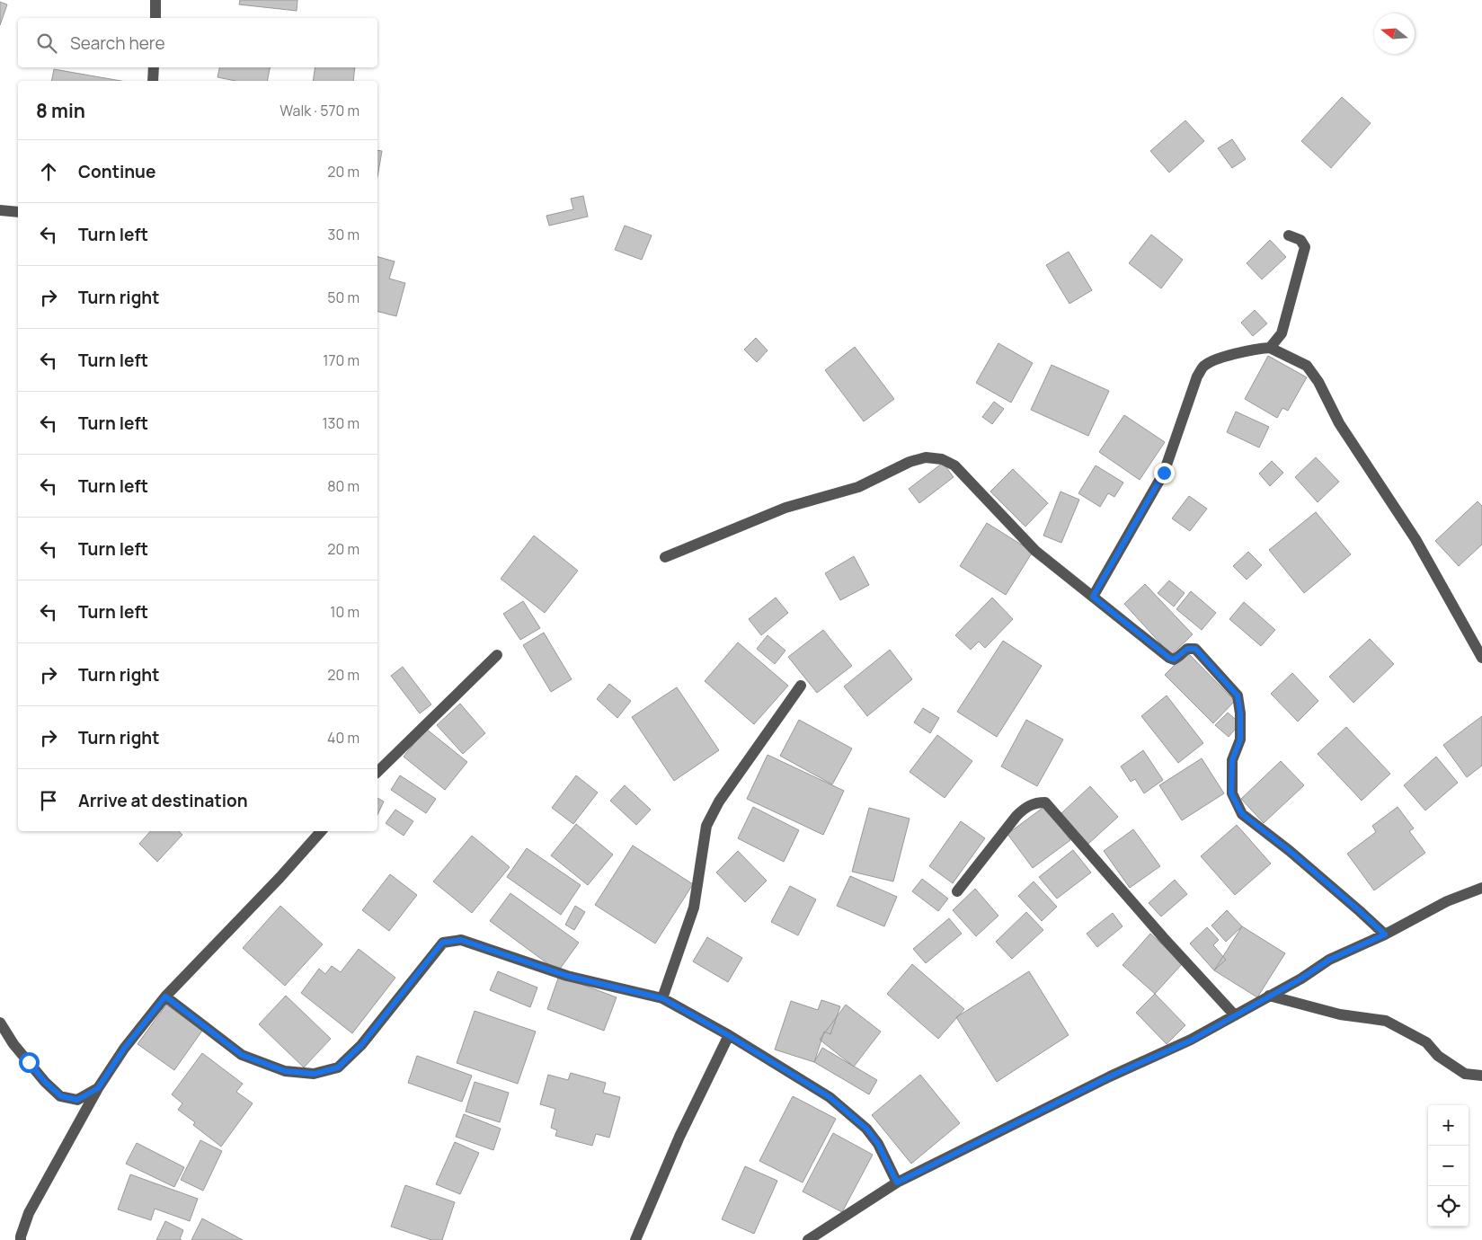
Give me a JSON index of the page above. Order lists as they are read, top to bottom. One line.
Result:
{"north":"left","page":{"search":"Search here","heading":["8 min","Walk · 570 m"],"list":[["Continue","20 m"],["Turn left","30 m"],["Turn right","50 m"],["Turn left","170 m"],["Turn left","130 m"],["Turn left","80 m"],["Turn left","20 m"],["Turn left","10 m"],["Turn right","20 m"],["Turn right","40 m"],"Arrive at destination"],"map_buttons":["+","−"]}}
